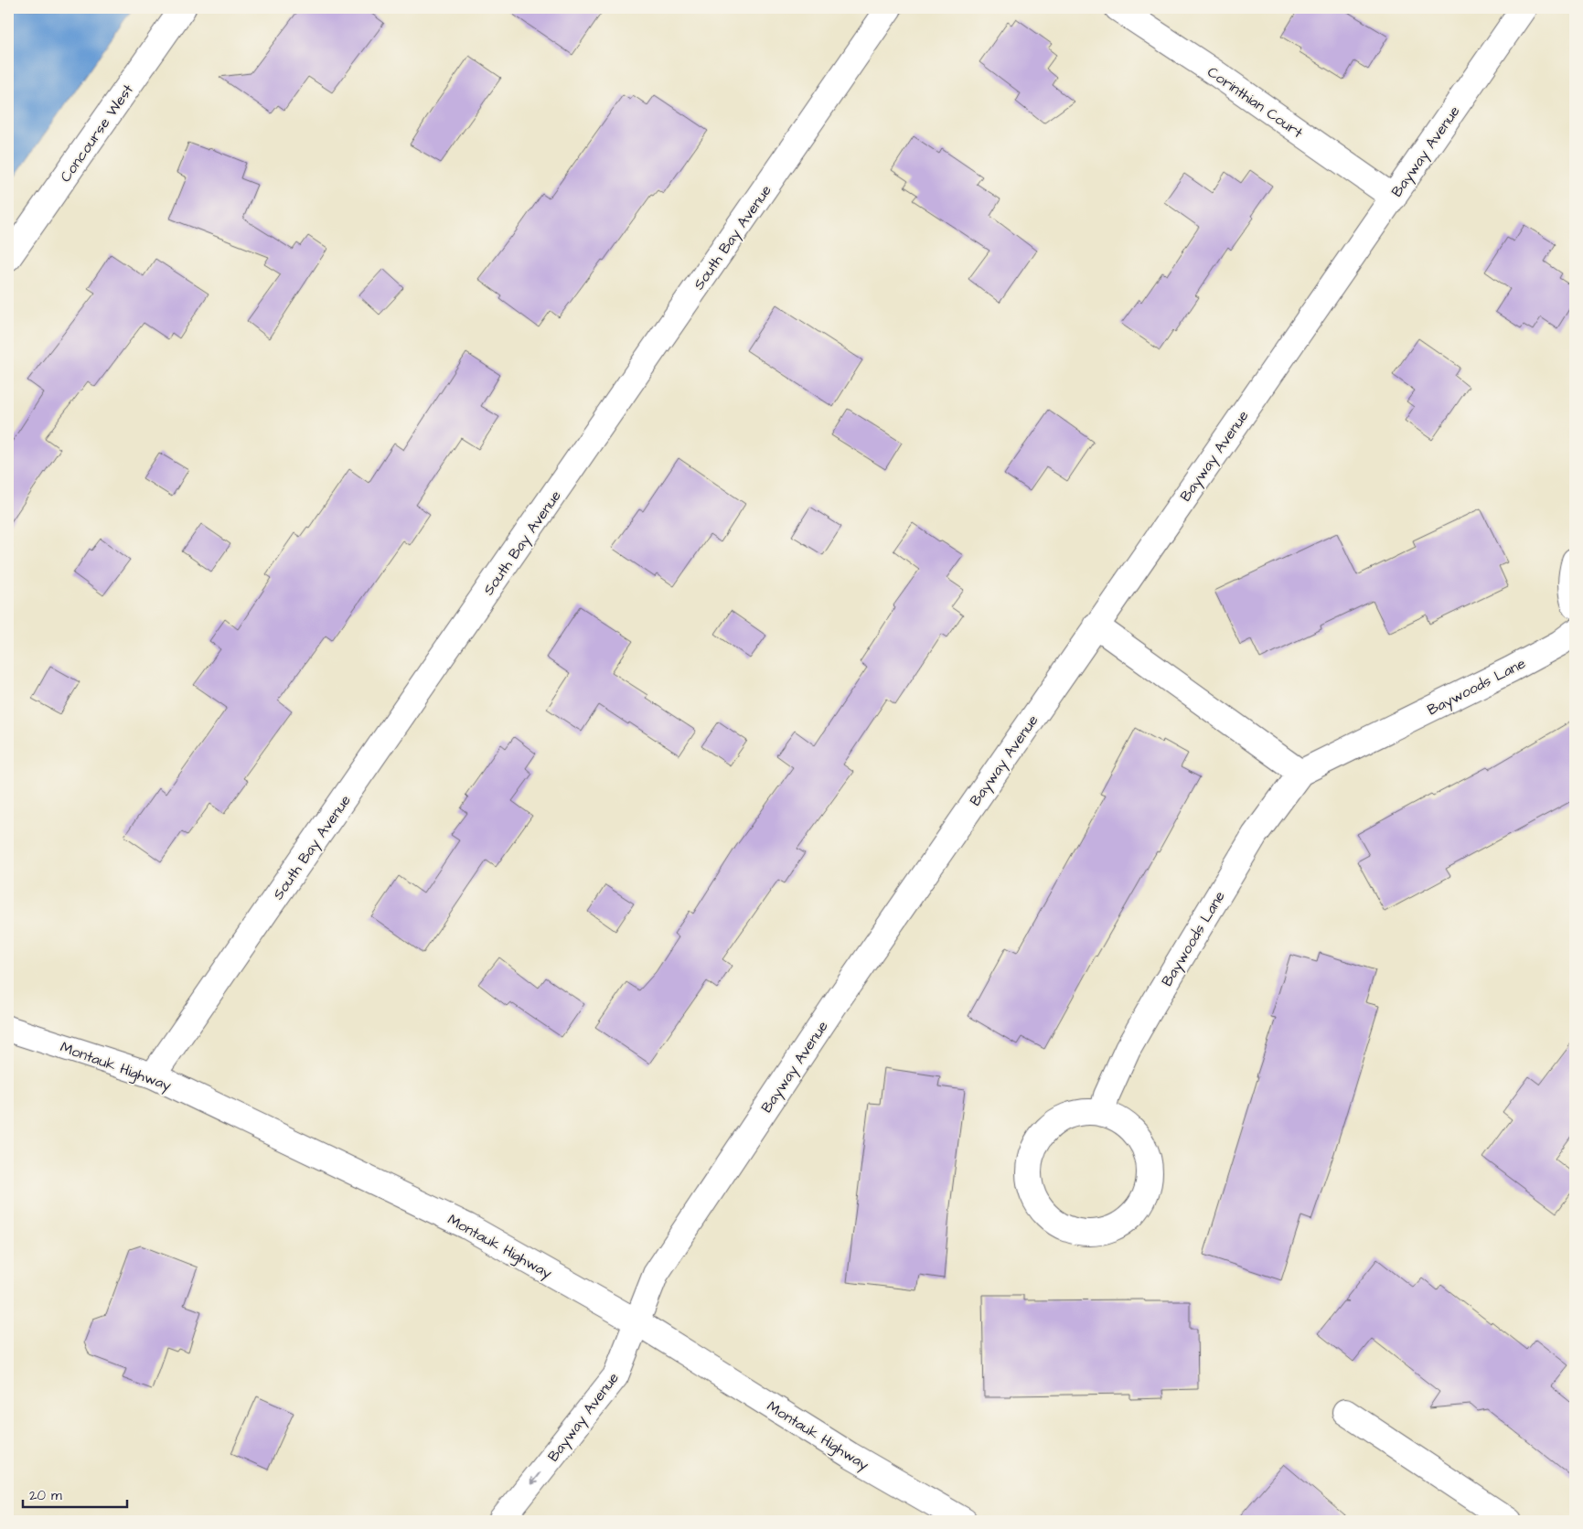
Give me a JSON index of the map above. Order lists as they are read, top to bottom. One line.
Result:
{"streets":{"street":["Corinthian Court","Concourse West","Bayway Avenue","South Bay Avenue","Baywoods Lane","Montauk Highway"]},"crossings":[["Corinthian Court","Bayway Avenue"],["Bayway Avenue","Montauk Highway"],["South Bay Avenue","Montauk Highway"]],"scale_bar":"20 m"}
